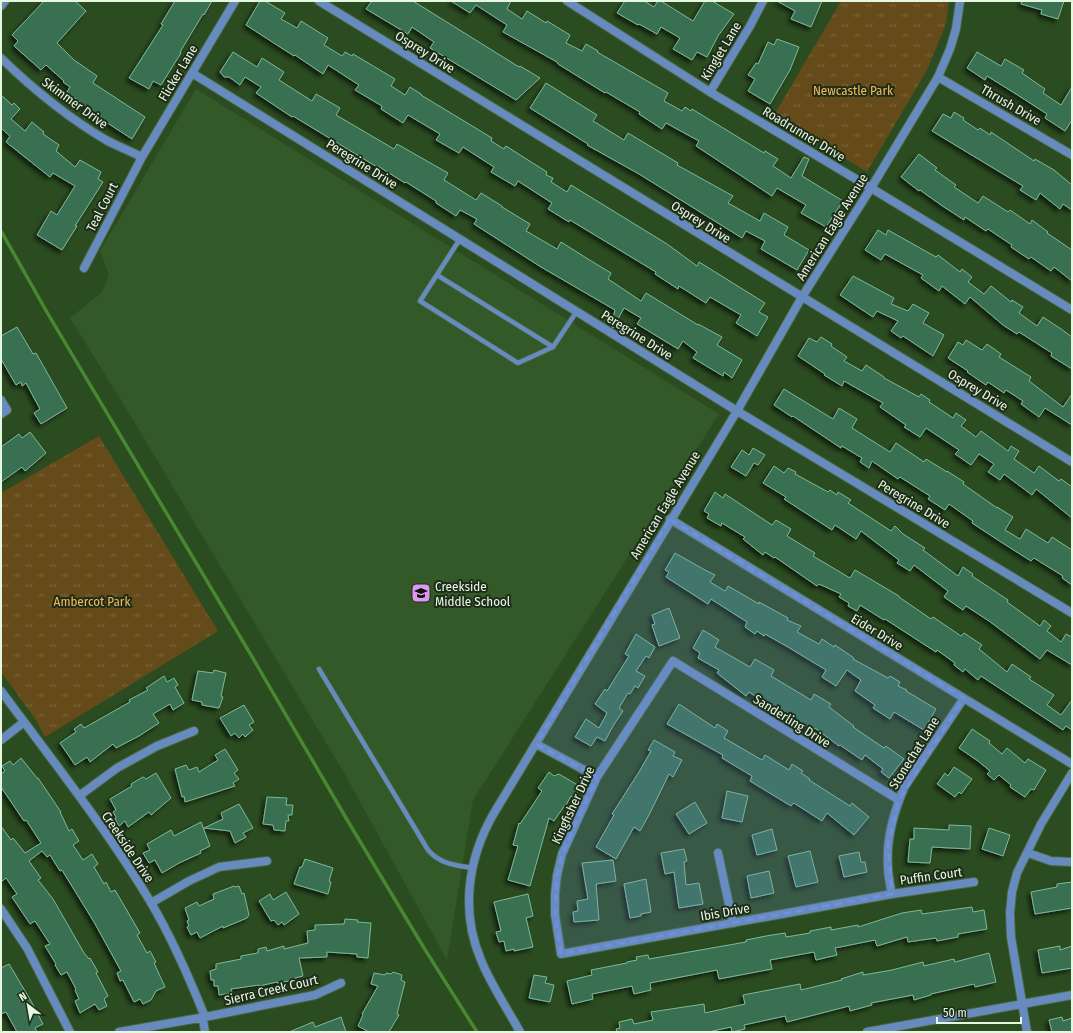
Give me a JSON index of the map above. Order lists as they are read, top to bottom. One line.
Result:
{"streets":{"street":["Kinglet Lane","Osprey Drive","Flicker Lane","Skimmer Drive","Thrush Drive","Roadrunner Drive","Peregrine Drive","Teal Court","American Eagle Avenue","Eider Drive","Sanderling Drive","Stonechat Lane","Kingfisher Drive","Creekside Drive","Puffin Court","Ibis Drive","Sierra Creek Court"]},"crossings":[["Kinglet Lane","Roadrunner Drive"],["Osprey Drive","American Eagle Avenue"],["Flicker Lane","Skimmer Drive"],["Flicker Lane","Peregrine Drive"],["Flicker Lane","Teal Court"],["Skimmer Drive","Teal Court"],["Thrush Drive","American Eagle Avenue"],["Roadrunner Drive","American Eagle Avenue"],["Peregrine Drive","American Eagle Avenue"],["American Eagle Avenue","Eider Drive"],["Eider Drive","Stonechat Lane"],["Sanderling Drive","Stonechat Lane"],["Sanderling Drive","Kingfisher Drive"],["Stonechat Lane","Puffin Court"],["Stonechat Lane","Ibis Drive"],["Kingfisher Drive","Ibis Drive"],["Creekside Drive","Sierra Creek Court"],["Puffin Court","Ibis Drive"]],"parks":["Newcastle Park","Ambercot Park"],"places":{"school or university":["Creekside Middle School"]},"scale_bar":"50 m","north":"top left"}
